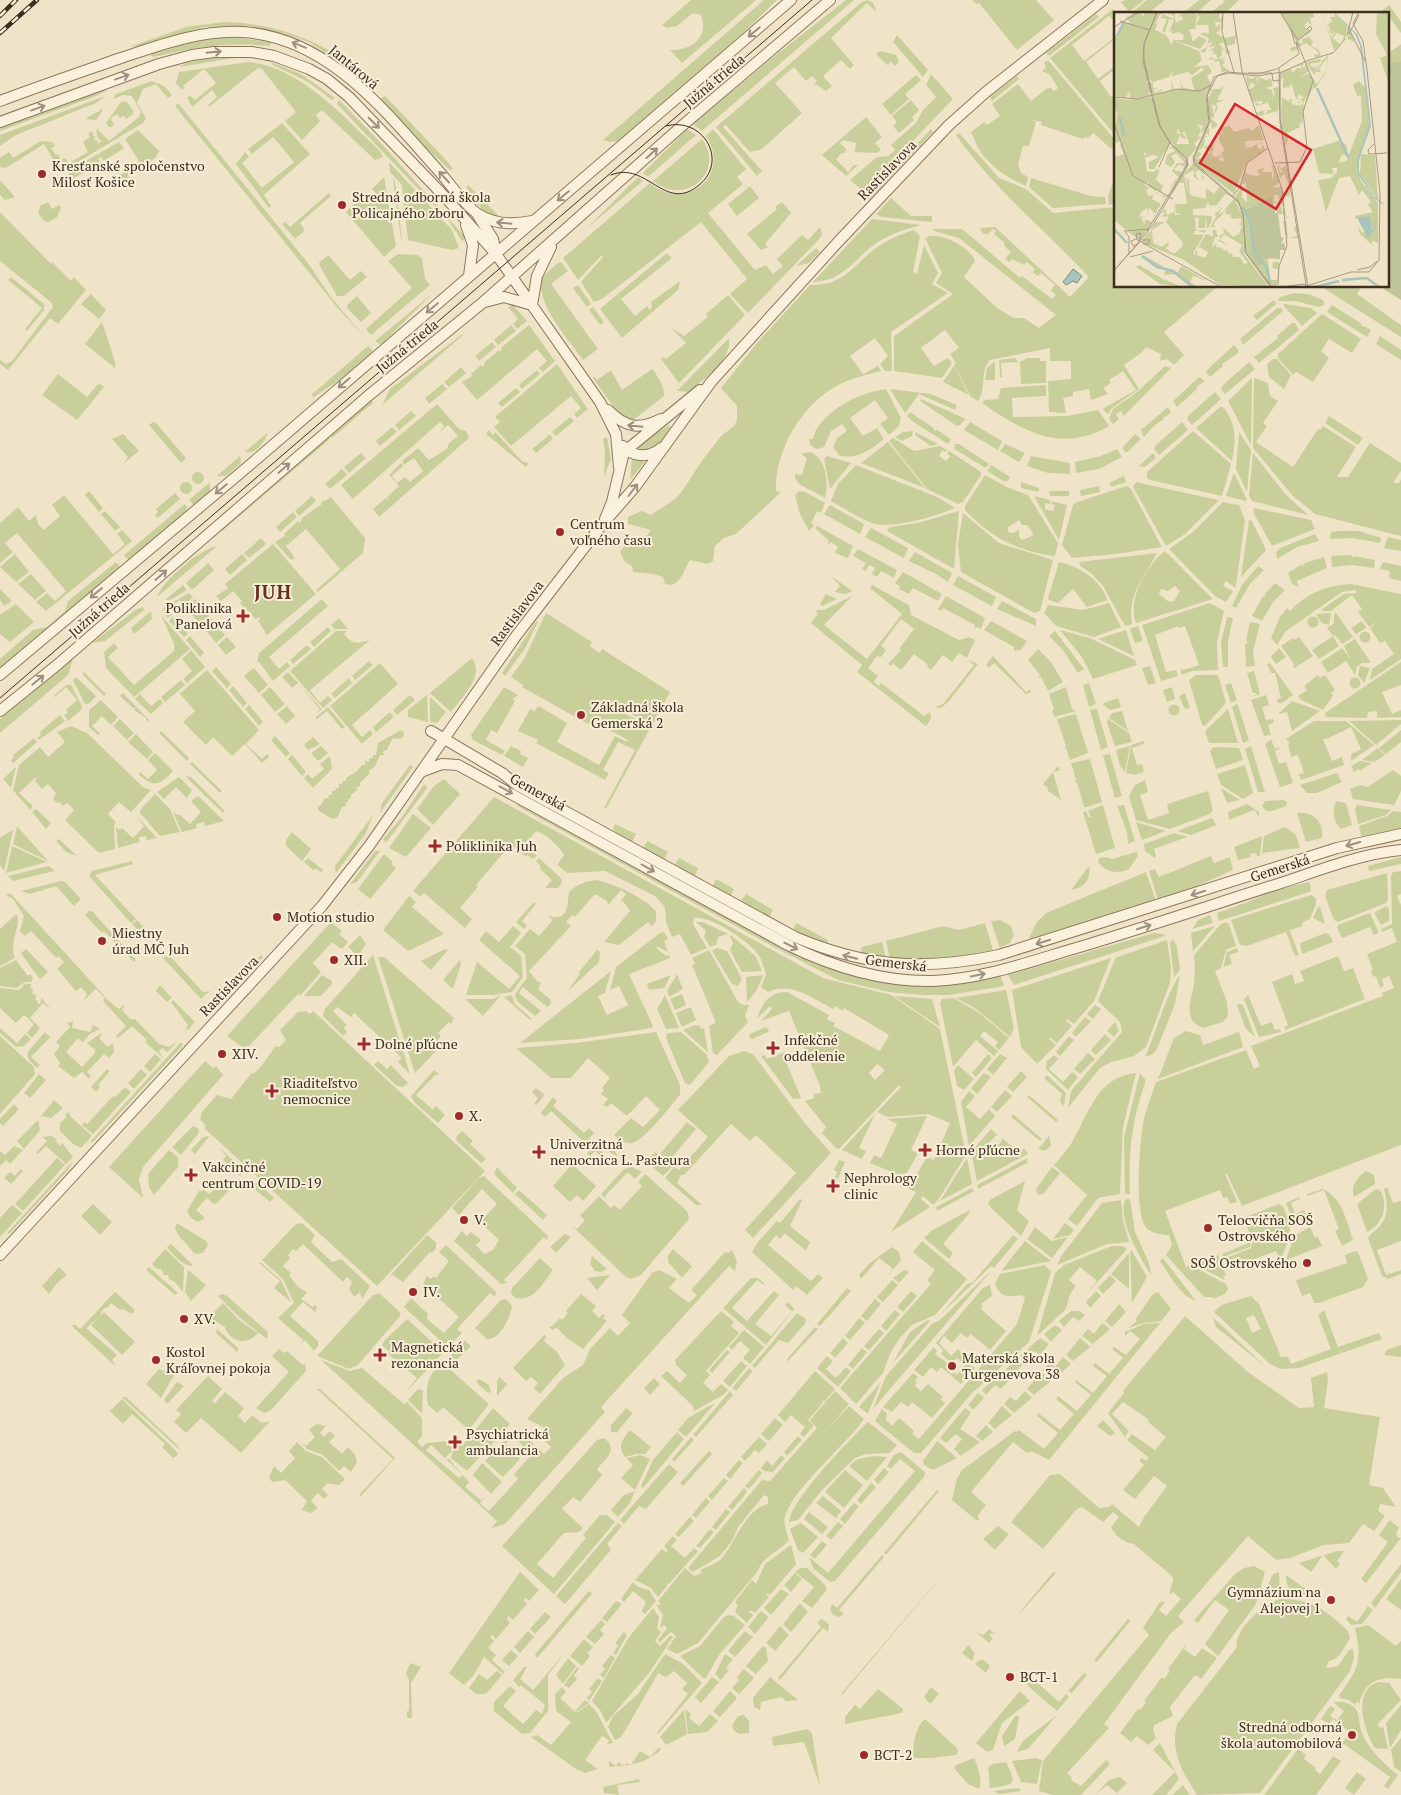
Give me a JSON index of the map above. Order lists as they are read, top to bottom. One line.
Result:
{"streets":{"street":["Jantárová","Južná trieda","Rastislavova","Gemerská"]},"crossings":[["Jantárová","Južná trieda"],["Jantárová","Rastislavova"],["Južná trieda","Rastislavova"],["Rastislavova","Gemerská"]],"districts":["JUH"],"places":{"other":["Kresťanské spoločenstvo Milosť Košice","Stredná odborná škola Policajného zboru","Centrum voľného času","Základná škola Gemerská 2","Motion studio","Miestny úrad MČ Juh","XII.","XIV.","X.","V.","Telocvičňa SOŠ Ostrovského","SOŠ Ostrovského","IV.","XV.","Kostol Kráľovnej pokoja","Materská škola Turgenevova 38","Gymnázium na Alejovej 1","BCT-1","Stredná odborná škola automobilová","BCT-2"],"health":["Poliklinika Panelová","Poliklinika Juh","Dolné pľúcne","Infekčné oddelenie","Riaditeľstvo nemocnice","Horné pľúcne","Univerzitná nemocnica L. Pasteura","Vakcinčné centrum COVID-19","Nephrology clinic","Magnetická rezonancia","Psychiatrická ambulancia"]}}
